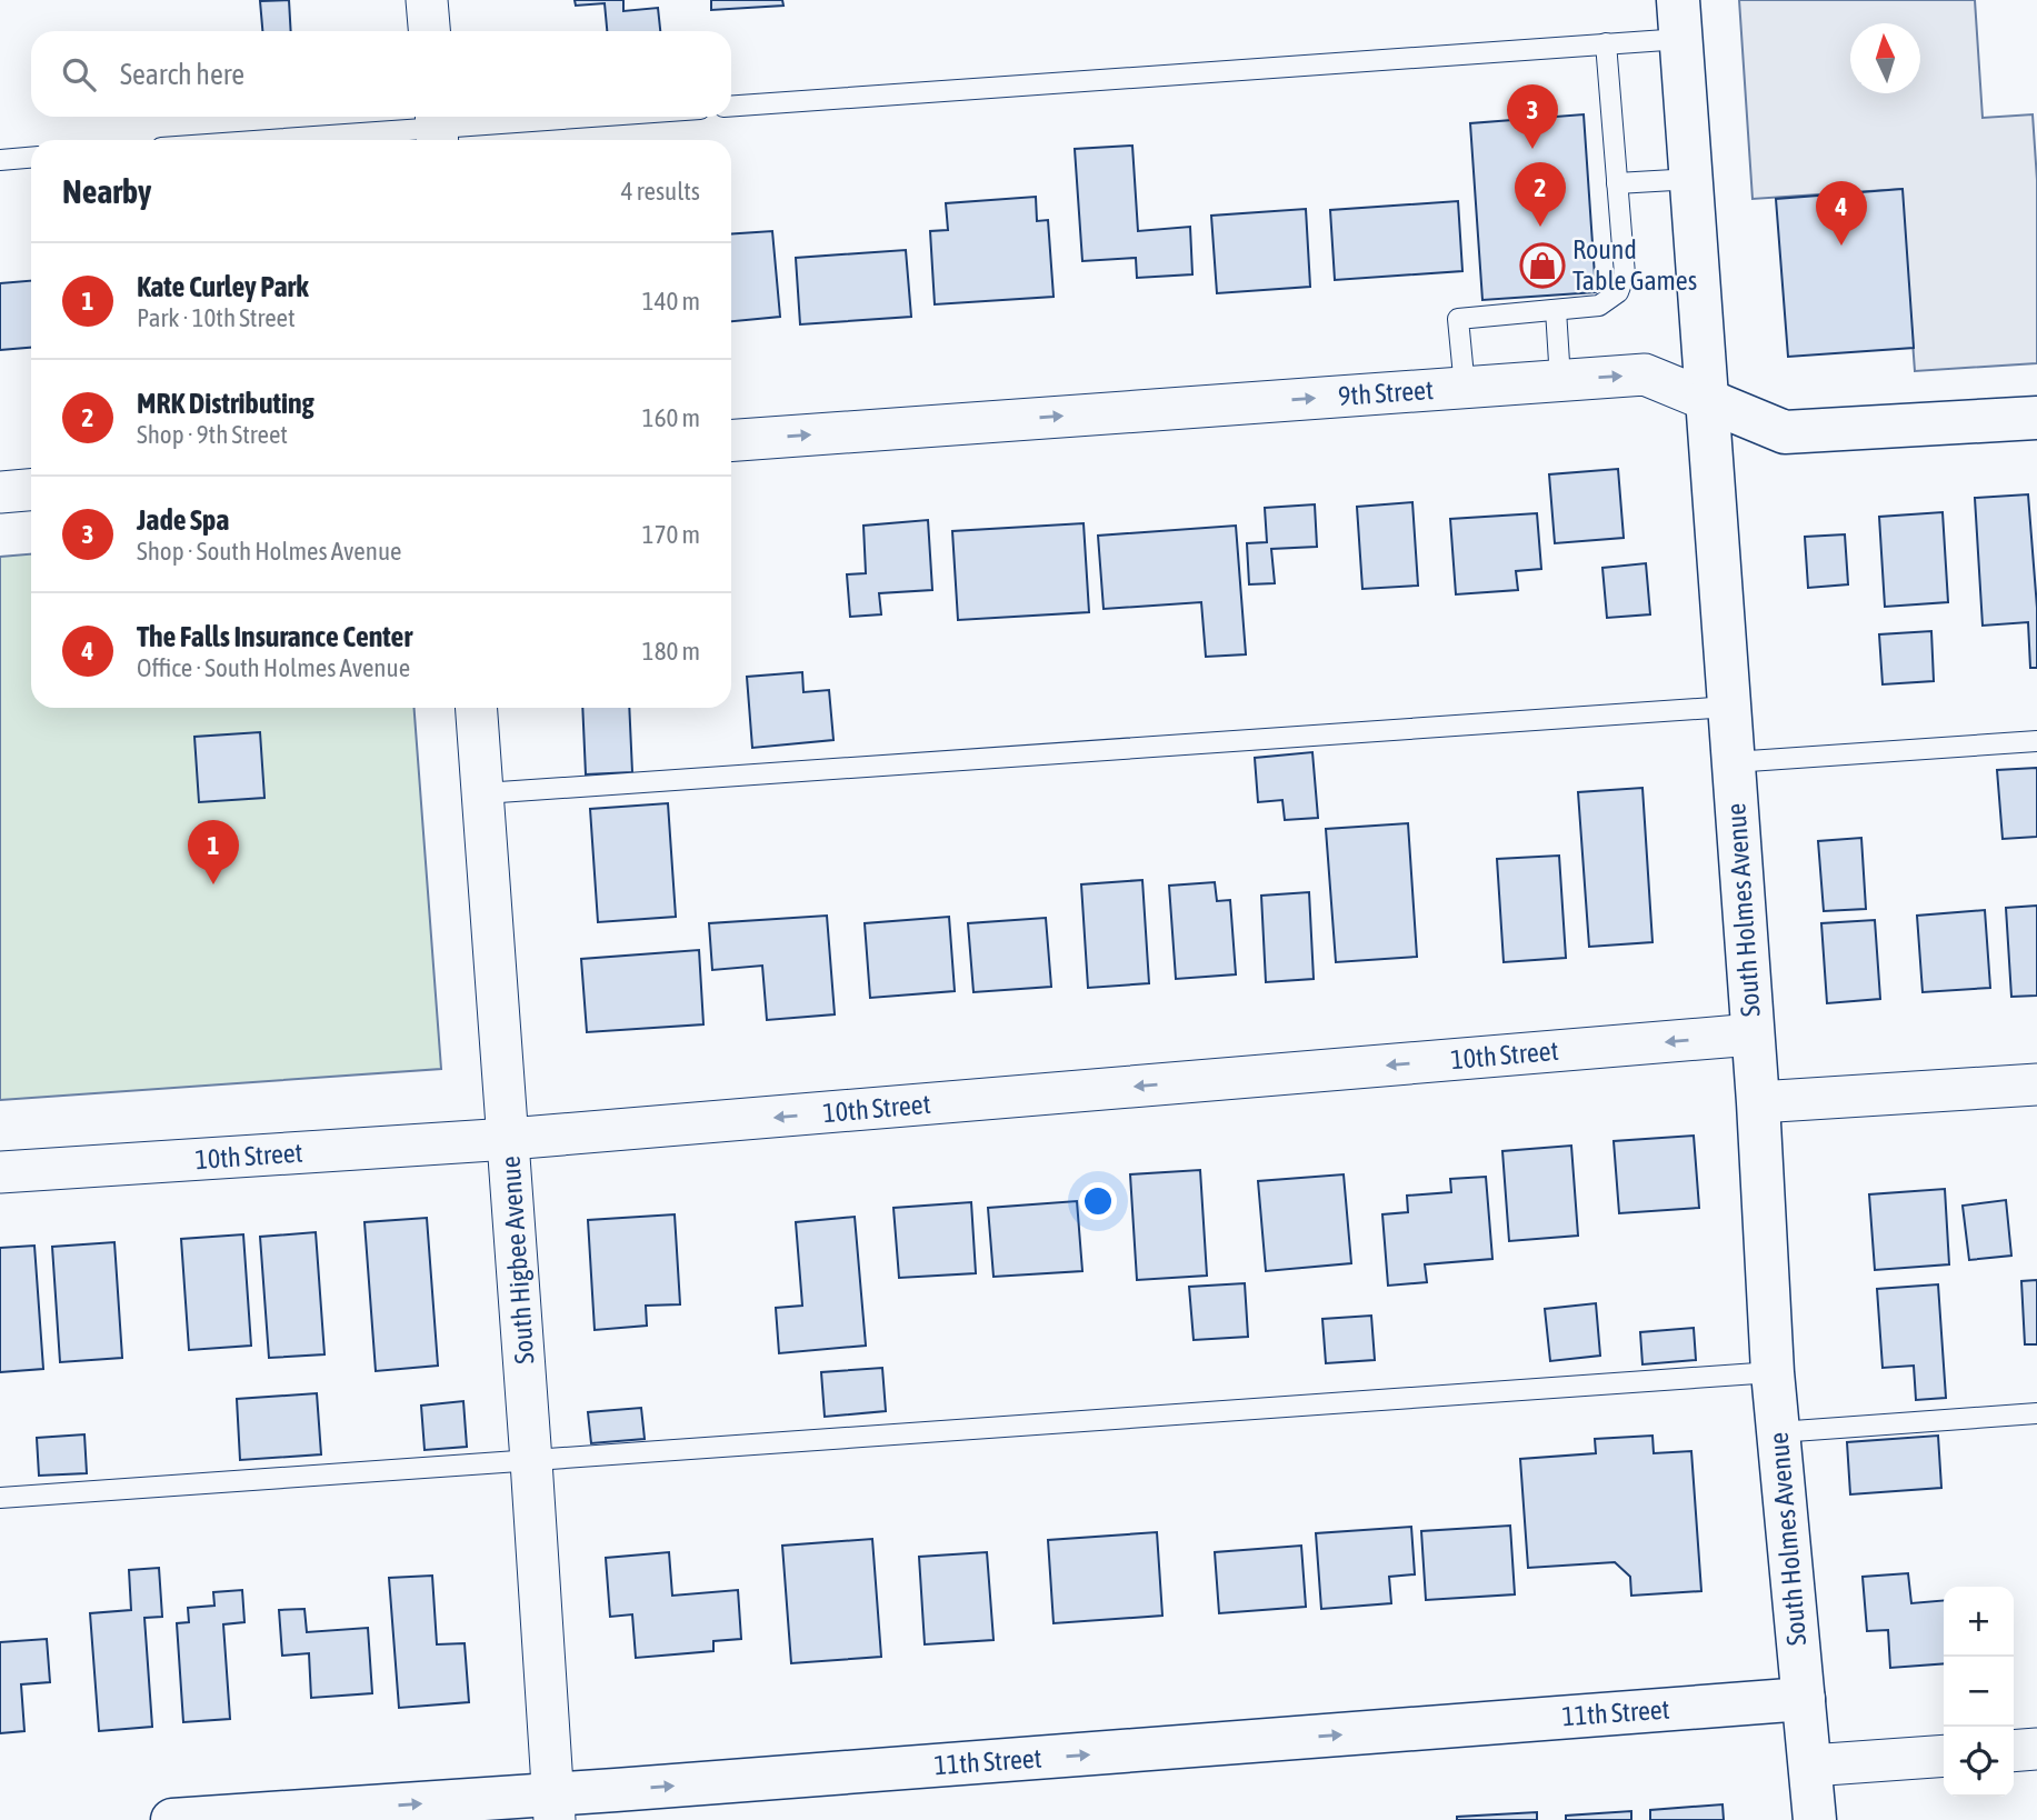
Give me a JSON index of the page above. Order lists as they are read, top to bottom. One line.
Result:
{"streets":{"street":["9th Street","South Holmes Avenue","10th Street","South Higbee Avenue","11th Street"]},"crossings":[["9th Street","South Holmes Avenue"],["South Holmes Avenue","10th Street"],["South Holmes Avenue","11th Street"],["10th Street","South Higbee Avenue"],["South Higbee Avenue","11th Street"]],"one_way":["9th Street","10th Street","11th Street"],"places":{"shop":["Round Table Games"]},"north":"top","page":{"search":"Search here","pins":["3","2","4","1"],"heading":["Nearby","4 results"],"list":[{"mark":"1","name":"Kate Curley Park","note":"Park · 10th Street","value":"140 m"},{"mark":"2","name":"MRK Distributing","note":"Shop · 9th Street","value":"160 m"},{"mark":"3","name":"Jade Spa","note":"Shop · South Holmes Avenue","value":"170 m"},{"mark":"4","name":"The Falls Insurance Center","note":"Office · South Holmes Avenue","value":"180 m"}],"map_buttons":["+","−"]}}
